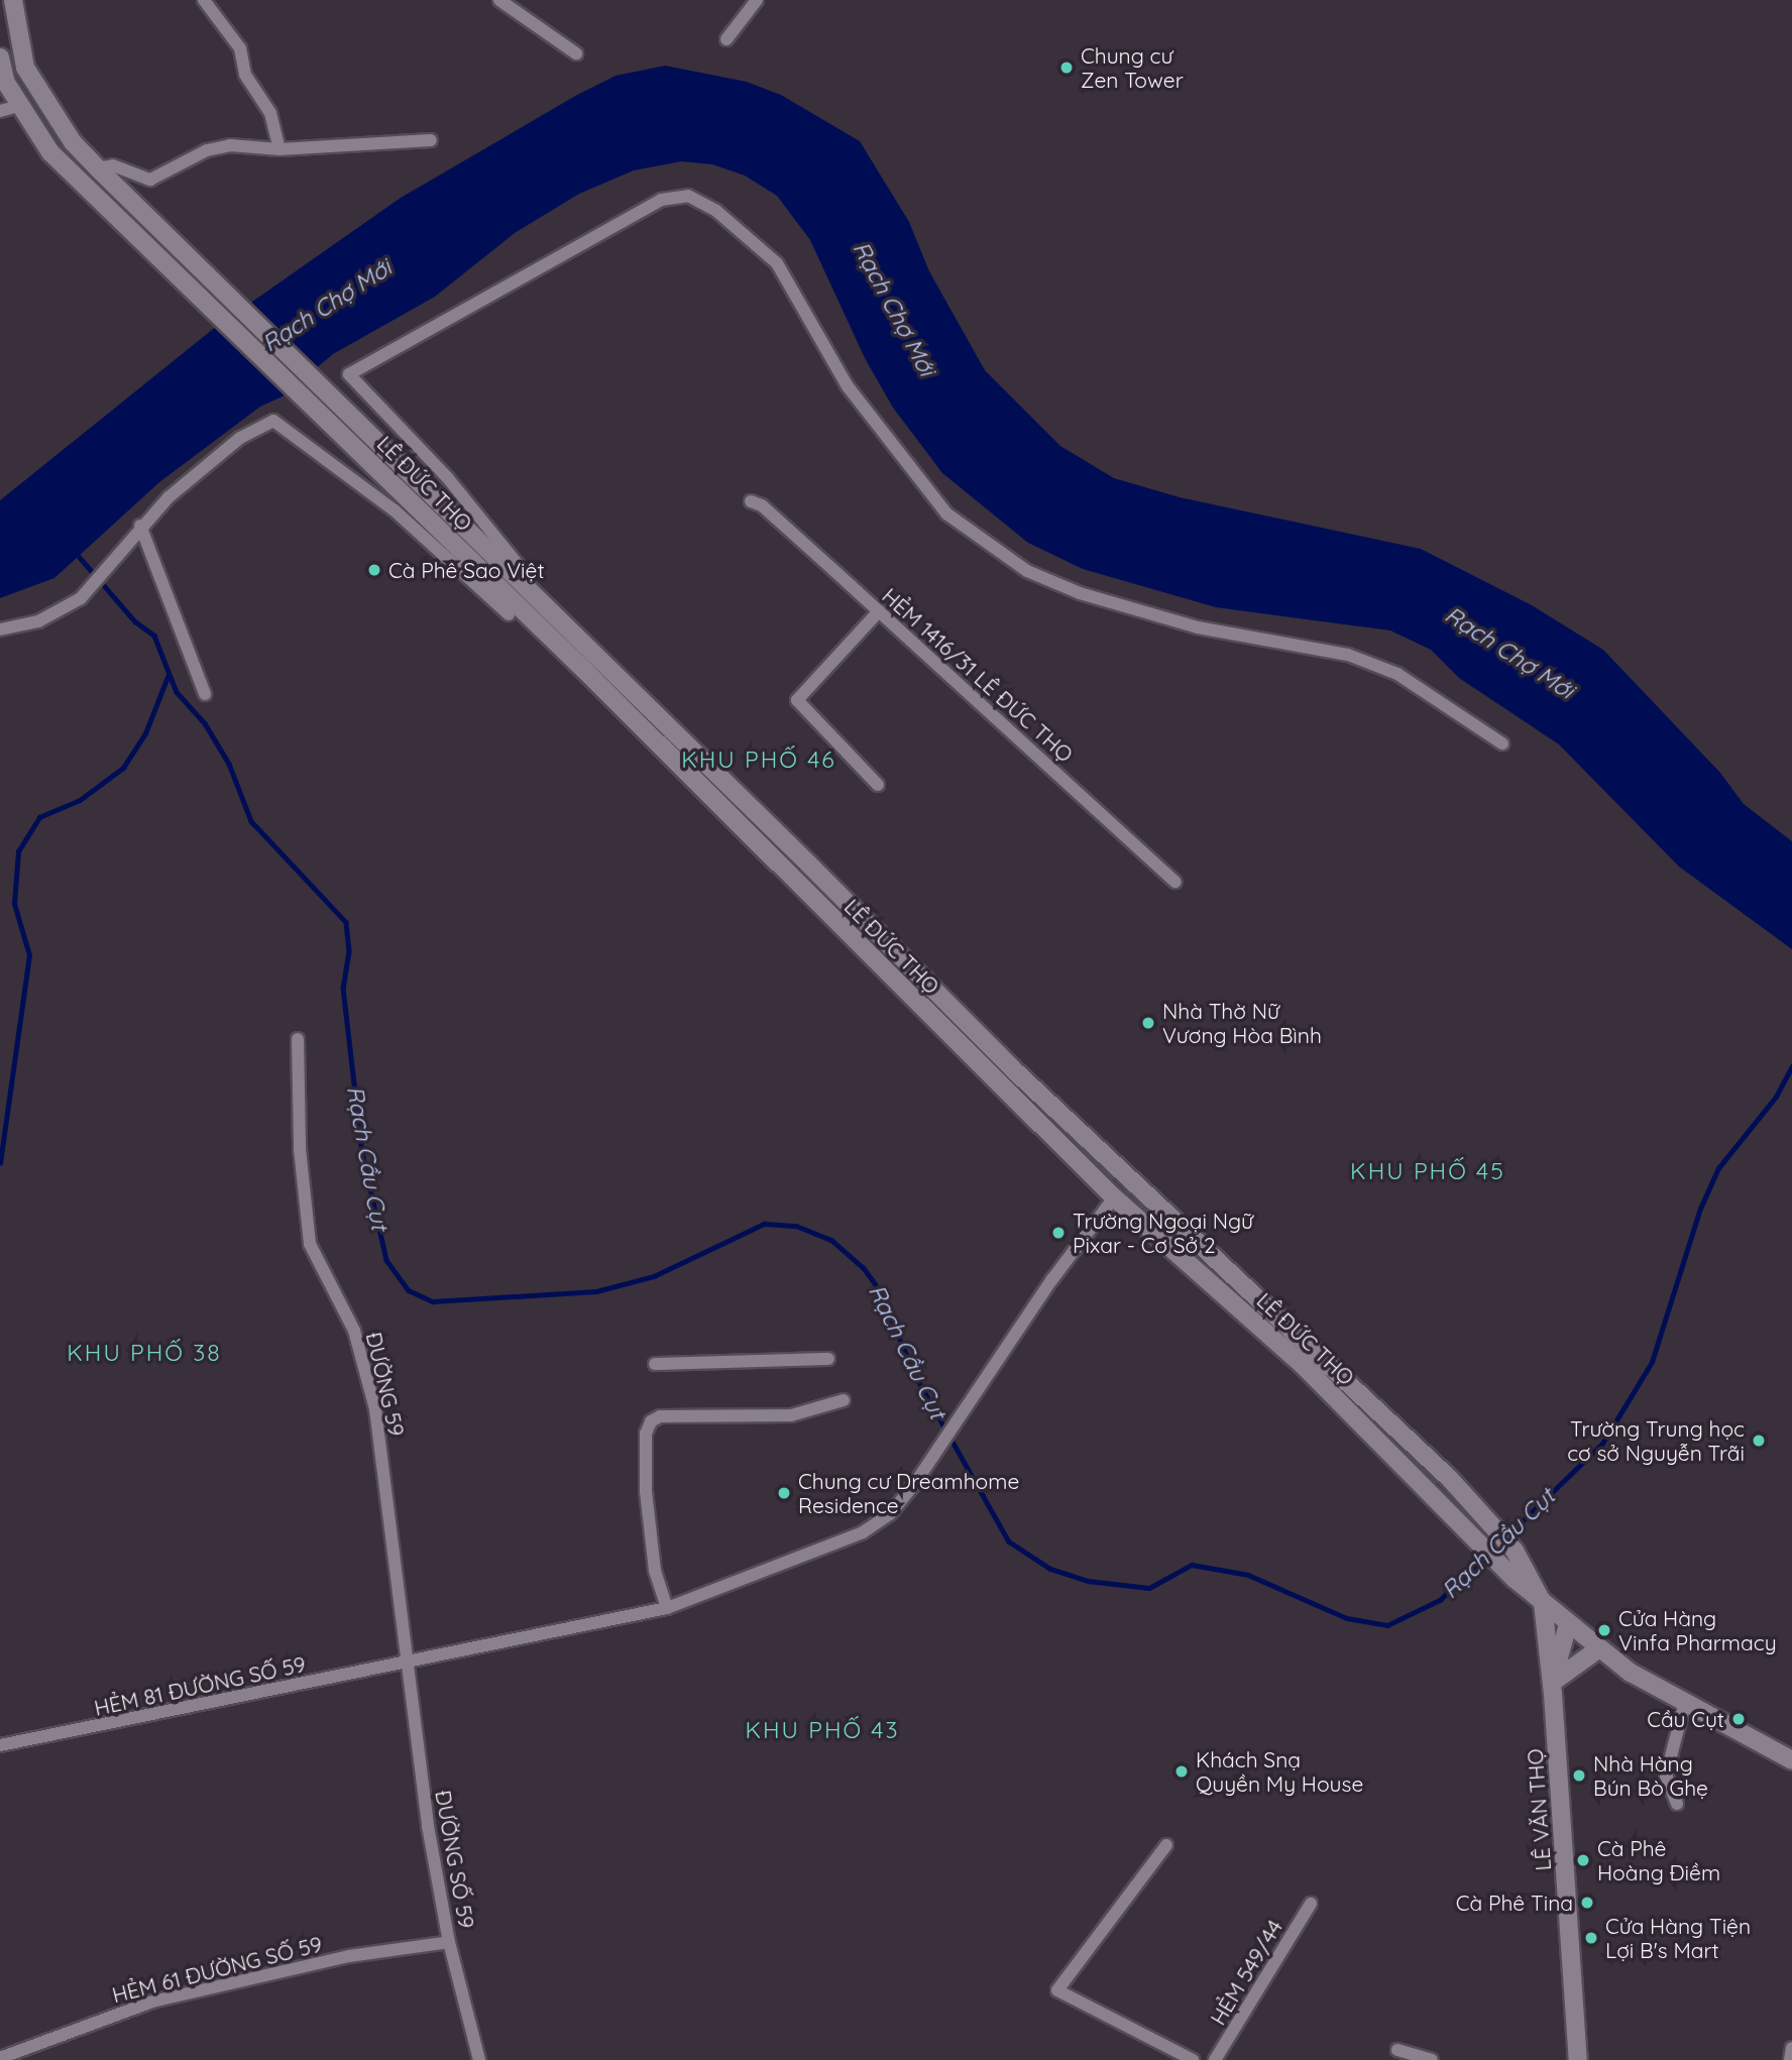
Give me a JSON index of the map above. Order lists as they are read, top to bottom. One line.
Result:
{"streets":{"main road":["LÊ ĐỨC THỌ","LÊ VĂN THỌ"],"street":["HẺM 1416/31 LÊ ĐỨC THỌ","ĐƯỜNG 59","HẺM 81 ĐƯỜNG SỐ 59","ĐƯỜNG SỐ 59","HẺM 61 ĐƯỜNG SỐ 59","HẺM 549/44"]},"crossings":[["LÊ ĐỨC THỌ","HẺM 81 ĐƯỜNG SỐ 59"],["LÊ ĐỨC THỌ","LÊ VĂN THỌ"],["ĐƯỜNG 59","HẺM 81 ĐƯỜNG SỐ 59"],["ĐƯỜNG 59","ĐƯỜNG SỐ 59"],["HẺM 81 ĐƯỜNG SỐ 59","ĐƯỜNG SỐ 59"],["ĐƯỜNG SỐ 59","HẺM 61 ĐƯỜNG SỐ 59"]],"districts":["KHU PHỐ 46","KHU PHỐ 45","KHU PHỐ 38","KHU PHỐ 43"],"water":["Rạch Chợ Mới","Rạch Cầu Cụt"],"places":["Chung cư Zen Tower","Cà Phê Sao Việt","Nhà Thờ Nữ Vương Hòa Bình","Trường Ngoại Ngữ Pixar - Cơ Sở 2","Trường Trung học cơ sở Nguyễn Trãi","Chung cư Dreamhome Residence","Cửa Hàng Vinfa Pharmacy","Cầu Cụt","Khách Snạ Quyền My House","Nhà Hàng Bún Bò Ghẹ","Cà Phê Hoàng Điềm","Cà Phê Tina","Cửa Hàng Tiện Lợi B's Mart"]}
